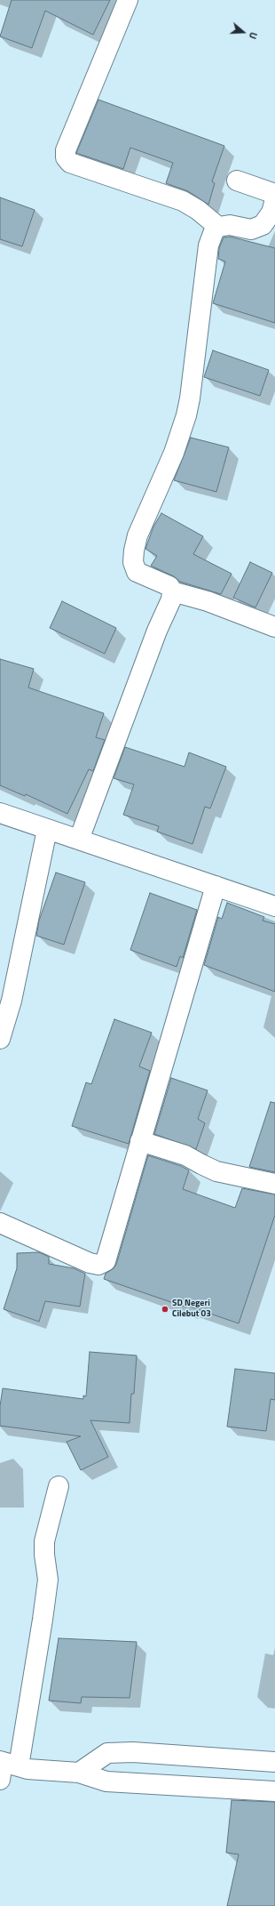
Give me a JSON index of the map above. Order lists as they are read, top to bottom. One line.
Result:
{"places":["SD Negeri Cilebut 03"],"north":"right"}
